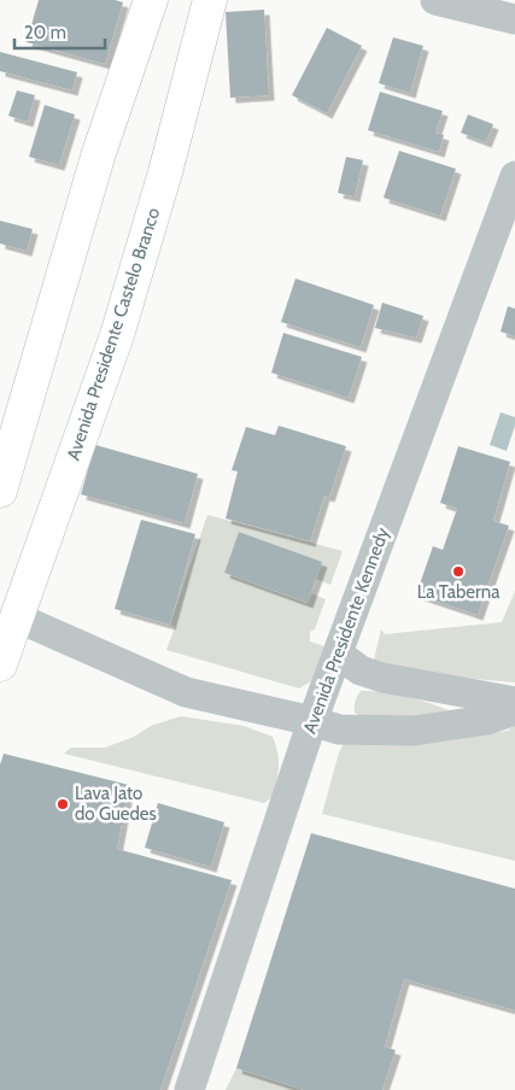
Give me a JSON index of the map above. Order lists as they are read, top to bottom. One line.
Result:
{"streets":{"main road":["Avenida Presidente Castelo Branco"],"street":["Avenida Presidente Kennedy"]},"places":["La Taberna","Lava Jato do Guedes"],"scale_bar":"20 m"}
